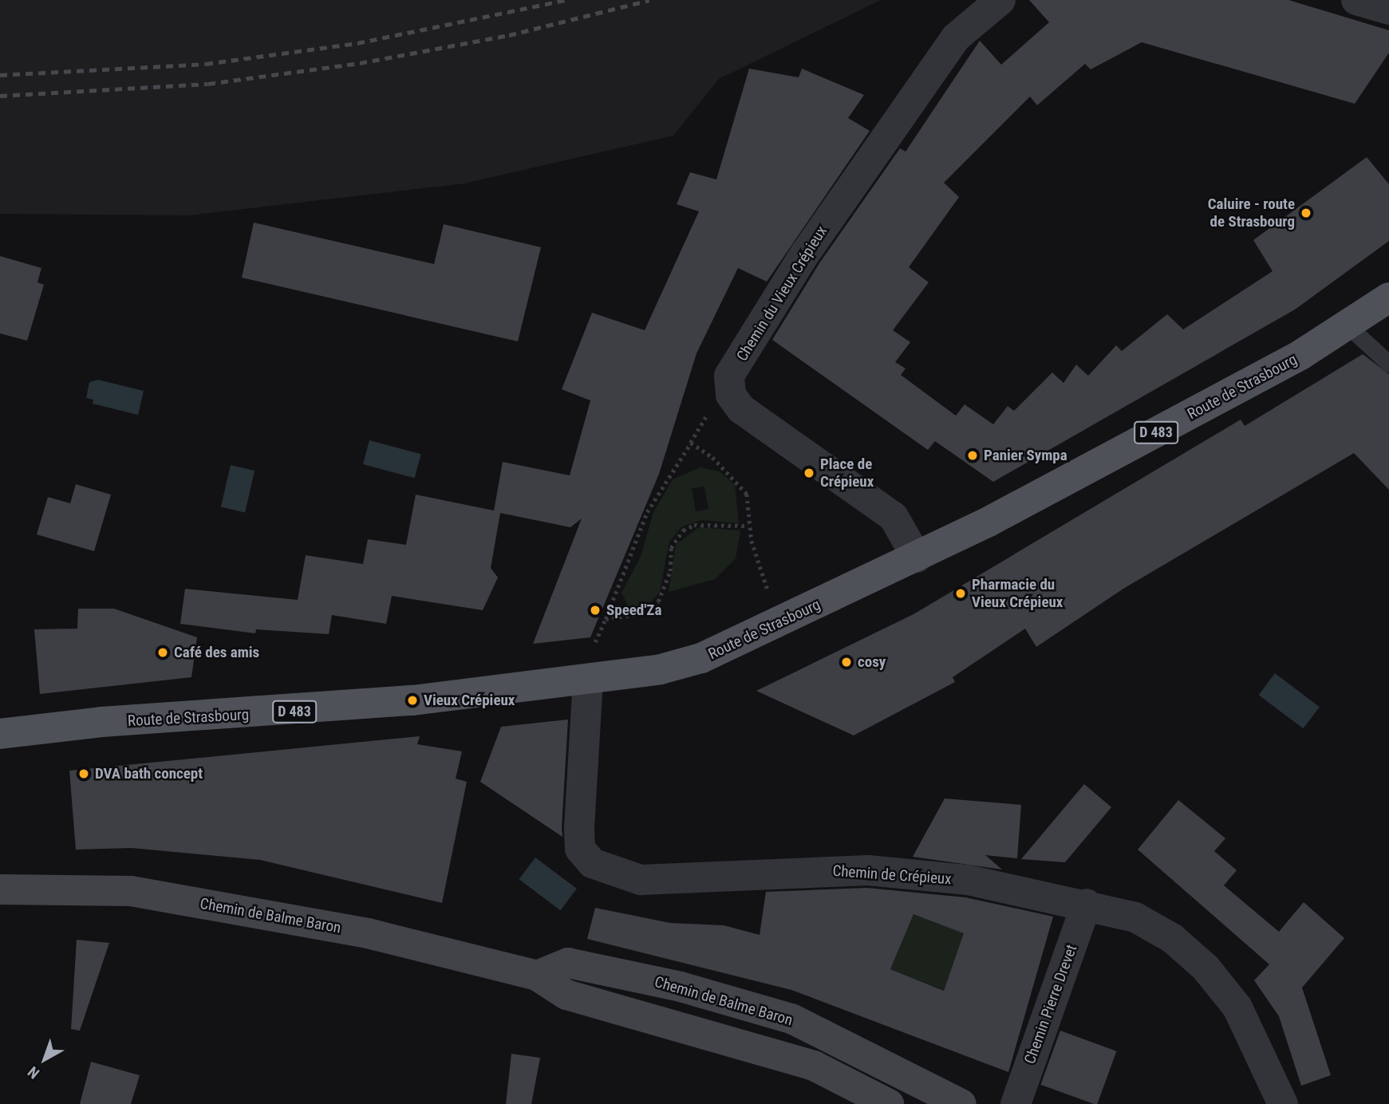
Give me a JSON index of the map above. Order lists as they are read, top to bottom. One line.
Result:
{"streets":{"main road":["Route de Strasbourg","D 483"],"street":["Chemin du Vieux Crépieux","Chemin de Crépieux","Chemin de Balme Baron","Chemin Pierre Drevet"]},"crossings":[["Chemin du Vieux Crépieux","Route de Strasbourg"],["Route de Strasbourg","Chemin de Crépieux"],["Chemin de Crépieux","Chemin Pierre Drevet"]],"places":["Caluire - route de Strasbourg","Panier Sympa","Place de Crépieux","Pharmacie du Vieux Crépieux","Speed'Za","Café des amis","cosy","Vieux Crépieux","DVA bath concept"],"north":"bottom left"}
